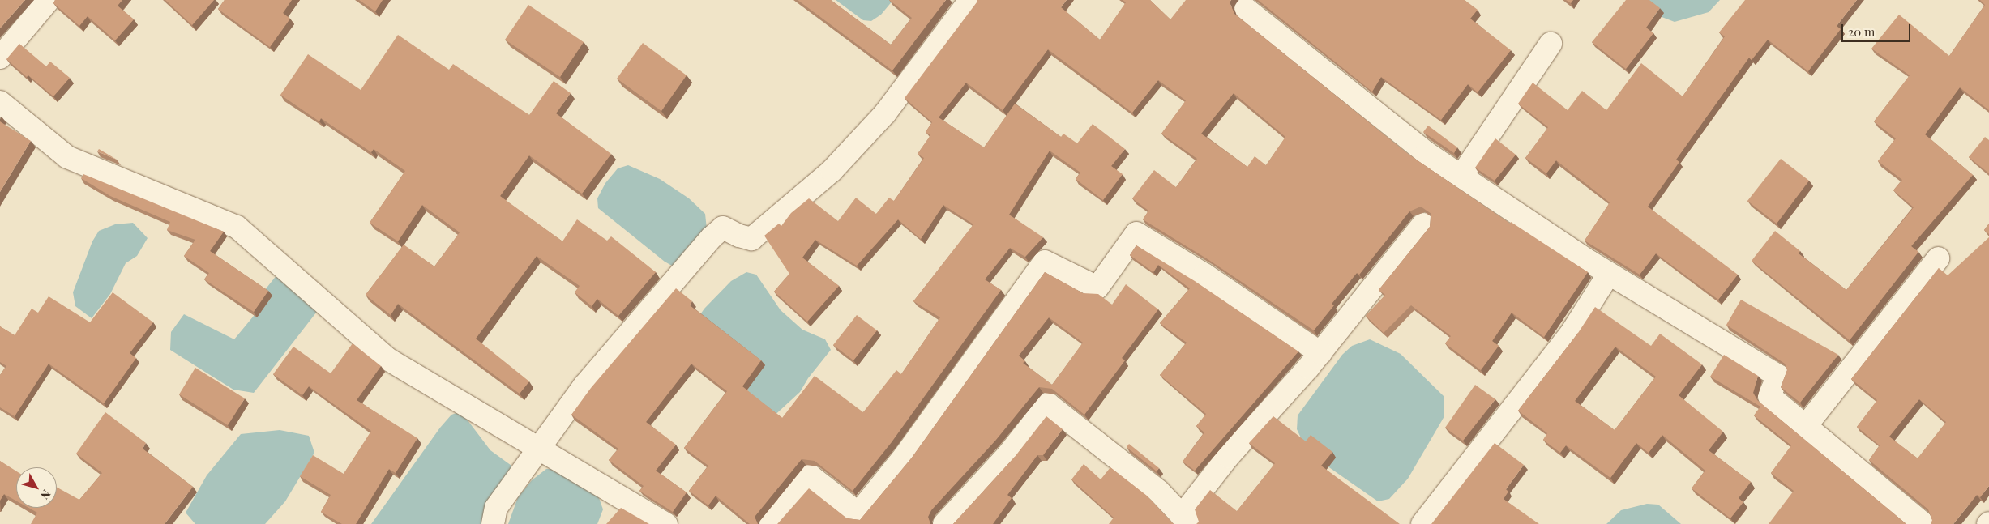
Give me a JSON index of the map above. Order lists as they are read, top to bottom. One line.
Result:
{"scale_bar":"20 m","north":"bottom right"}
